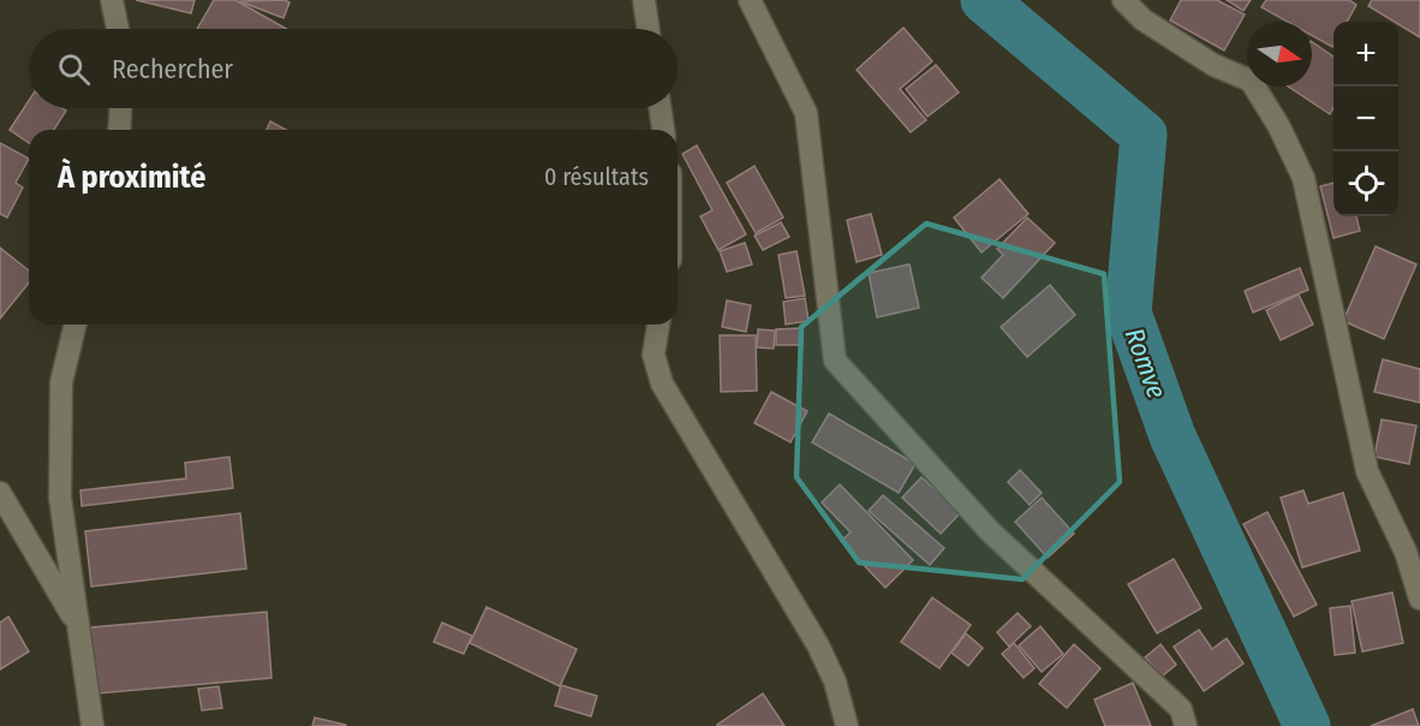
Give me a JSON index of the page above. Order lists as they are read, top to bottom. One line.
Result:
{"water":["Romve"],"north":"right","page":{"map_buttons":["+","−"],"search":"Rechercher","heading":["À proximité","0 résultats"]}}
